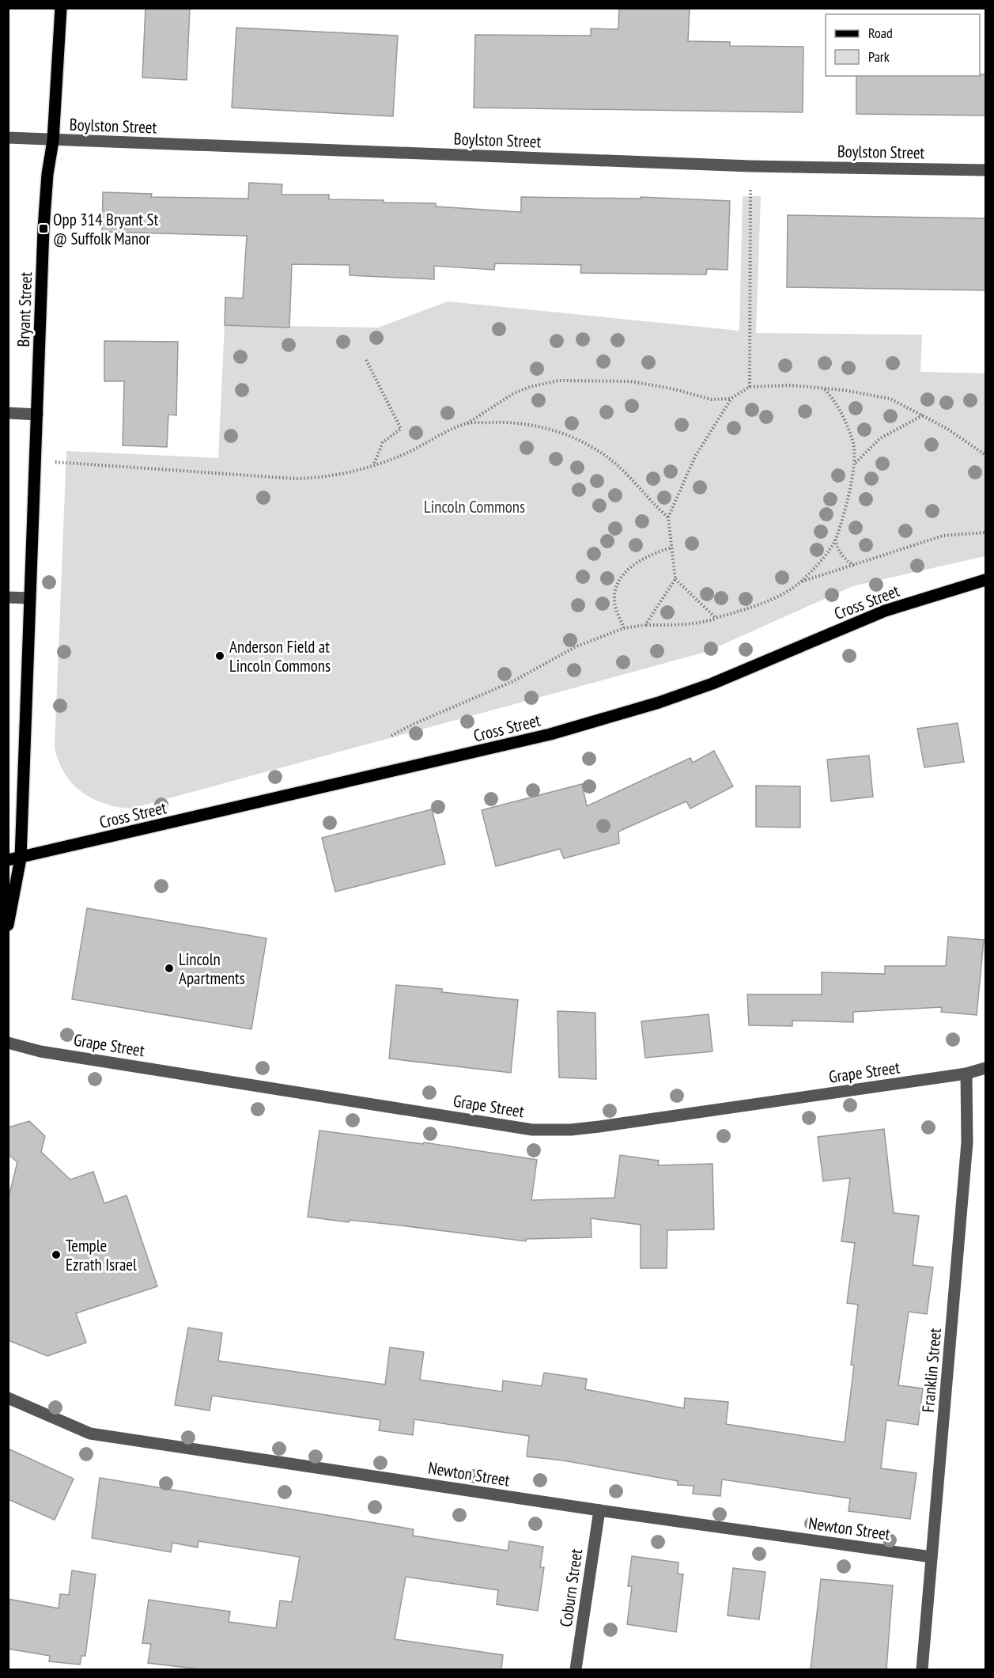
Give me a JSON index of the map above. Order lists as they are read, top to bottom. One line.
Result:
{"streets":{"main road":["Bryant Street","Cross Street"],"street":["Boylston Street","Grape Street","Franklin Street","Newton Street","Coburn Street"]},"crossings":[["Boylston Street","Bryant Street"],["Bryant Street","Cross Street"],["Grape Street","Franklin Street"],["Franklin Street","Newton Street"],["Newton Street","Coburn Street"]],"parks":["Lincoln Commons"],"places":{"transit":["Opp 314 Bryant St @ Suffolk Manor"],"other":["Anderson Field at Lincoln Commons","Lincoln Apartments","Temple Ezrath Israel"]},"legend":["Road","Park"]}
